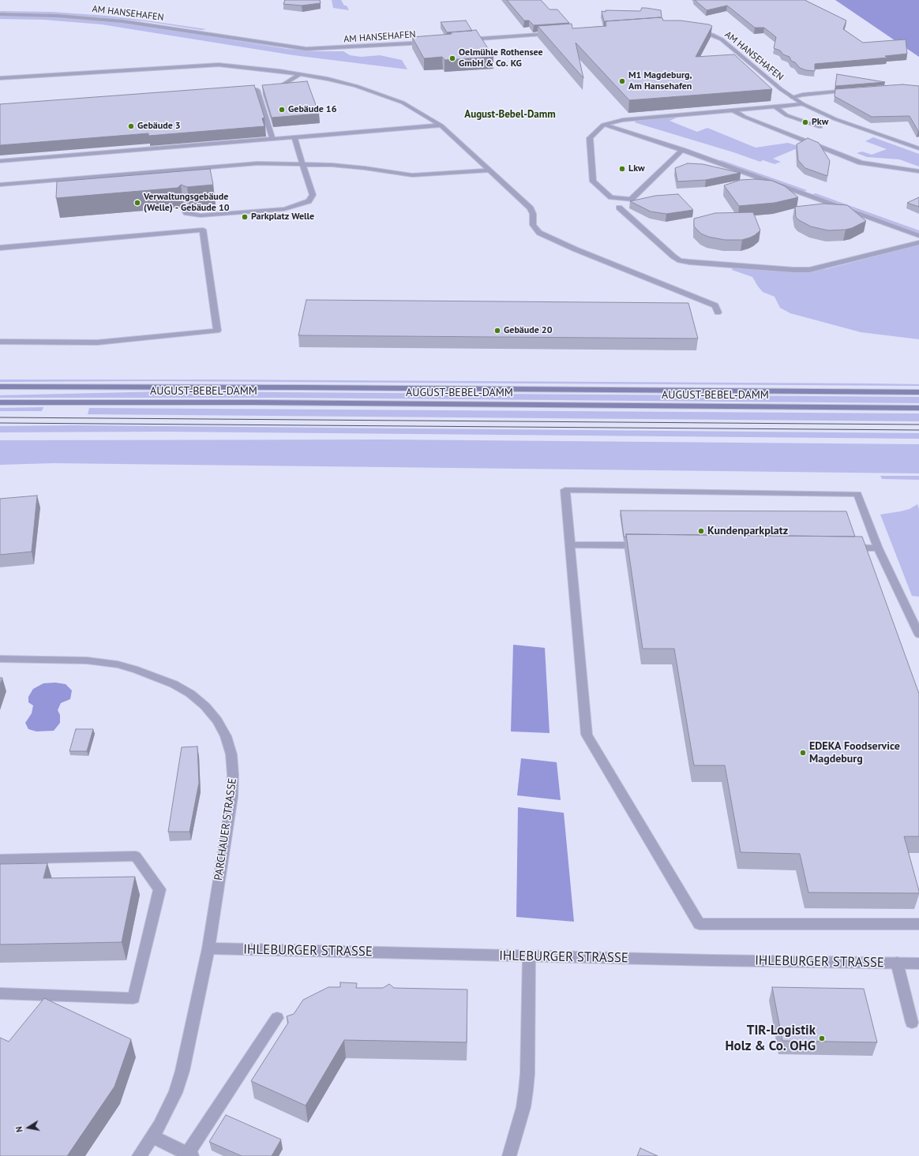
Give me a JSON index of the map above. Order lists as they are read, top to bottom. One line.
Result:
{"streets":{"main road":["AUGUST-BEBEL-DAMM"],"street":["AM HANSEHAFEN","PARCHAUER STRASSE","IHLEBURGER STRASSE"]},"crossings":[["PARCHAUER STRASSE","IHLEBURGER STRASSE"]],"districts":["August-Bebel-Damm"],"places":["Oelmühle Rothensee GmbH & Co. KG","M1 Magdeburg, Am Hansehafen","Gebäude 16","Pkw","Gebäude 3","Lkw","Verwaltungsgebäude (Welle) - Gebäude 10","Parkplatz Welle","Gebäude 20","Kundenparkplatz","EDEKA Foodservice Magdeburg","TIR-Logistik Holz & Co. OHG"],"north":"left"}
